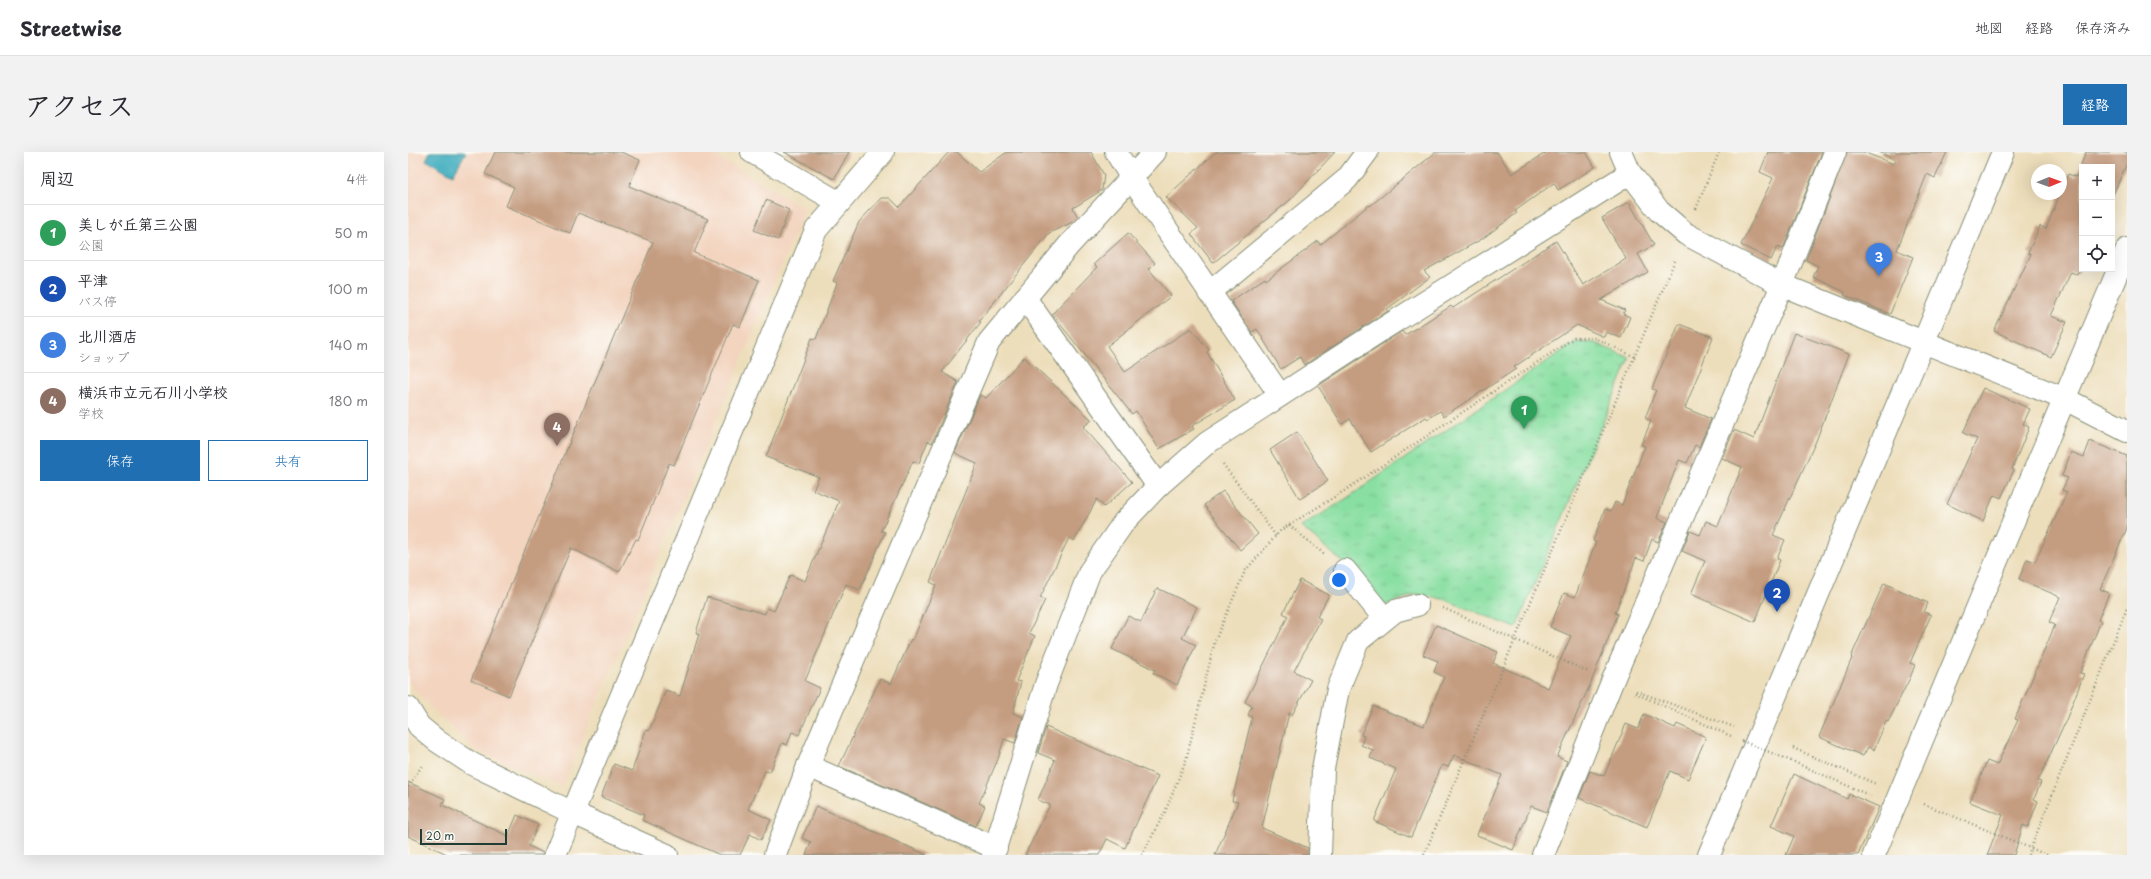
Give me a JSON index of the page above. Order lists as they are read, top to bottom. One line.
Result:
{"scale_bar":"20 m","north":"right","page":{"header":"Streetwise","nav":["地図","経路","保存済み"],"title":"アクセス","buttons":["経路",["保存","共有"]],"heading":["周辺","4件"],"map_buttons":["+","−"],"list":[{"mark":"1","name":"美しが丘第三公園","note":"公園","value":"50 m"},{"mark":"2","name":"平津","note":"バス停","value":"100 m"},{"mark":"3","name":"北川酒店","note":"ショップ","value":"140 m"},{"mark":"4","name":"横浜市立元石川小学校","note":"学校","value":"180 m"}],"pins":["3","1","4","2"],"scale":"20 m"}}
